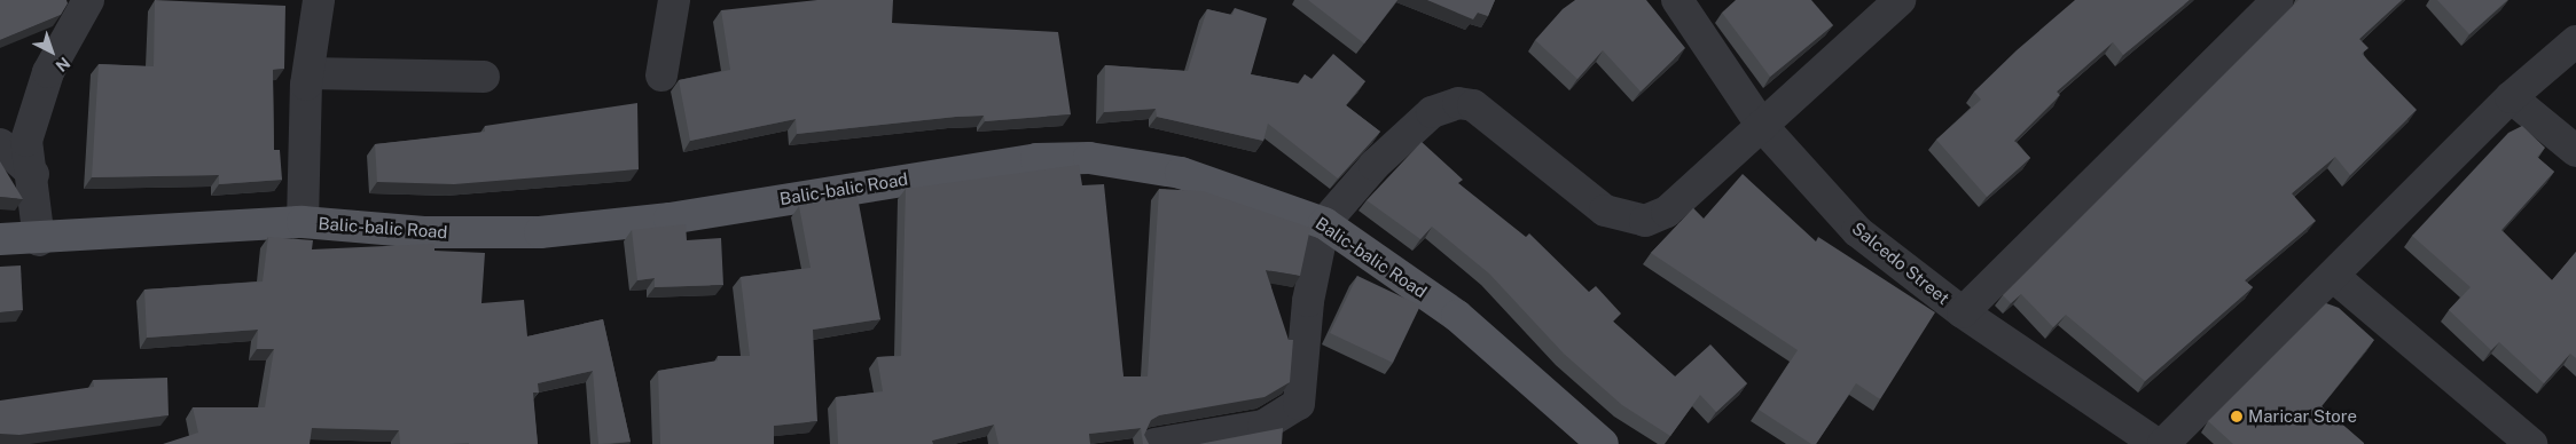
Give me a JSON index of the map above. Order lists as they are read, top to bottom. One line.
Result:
{"streets":{"main road":["Balic-balic Road"],"street":["Salcedo Street"]},"places":["Maricar Store"],"north":"bottom right"}
